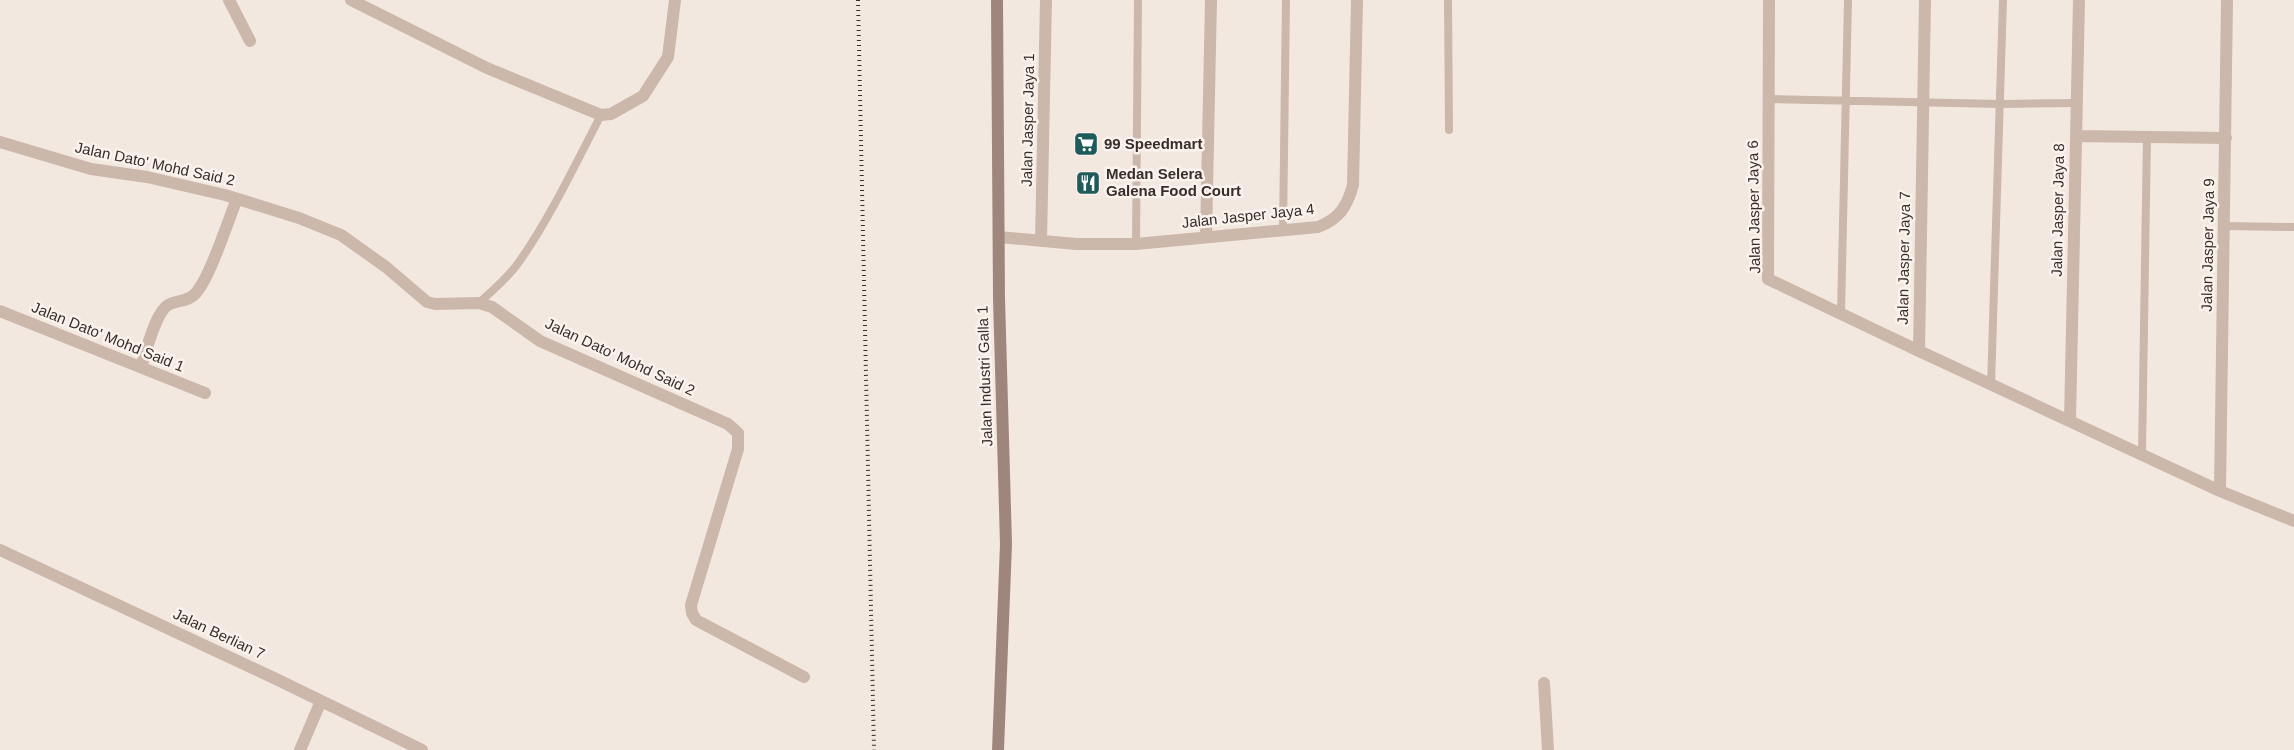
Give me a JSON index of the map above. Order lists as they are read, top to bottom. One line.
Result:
{"streets":{"main road":["Jalan Industri Galla 1"],"street":["Jalan Jasper Jaya 1","Jalan Dato' Mohd Said 2","Jalan Jasper Jaya 6","Jalan Jasper Jaya 8","Jalan Jasper Jaya 4","Jalan Jasper Jaya 9","Jalan Jasper Jaya 7","Jalan Dato' Mohd Said 1","Jalan Berlian 7"]},"crossings":[["Jalan Jasper Jaya 1","Jalan Jasper Jaya 4"],["Jalan Jasper Jaya 6","Jalan Jasper Jaya 7"],["Jalan Jasper Jaya 4","Jalan Industri Galla 1"]],"places":{"supermarket":["99 Speedmart"],"restaurant":["Medan Selera Galena Food Court"]}}
